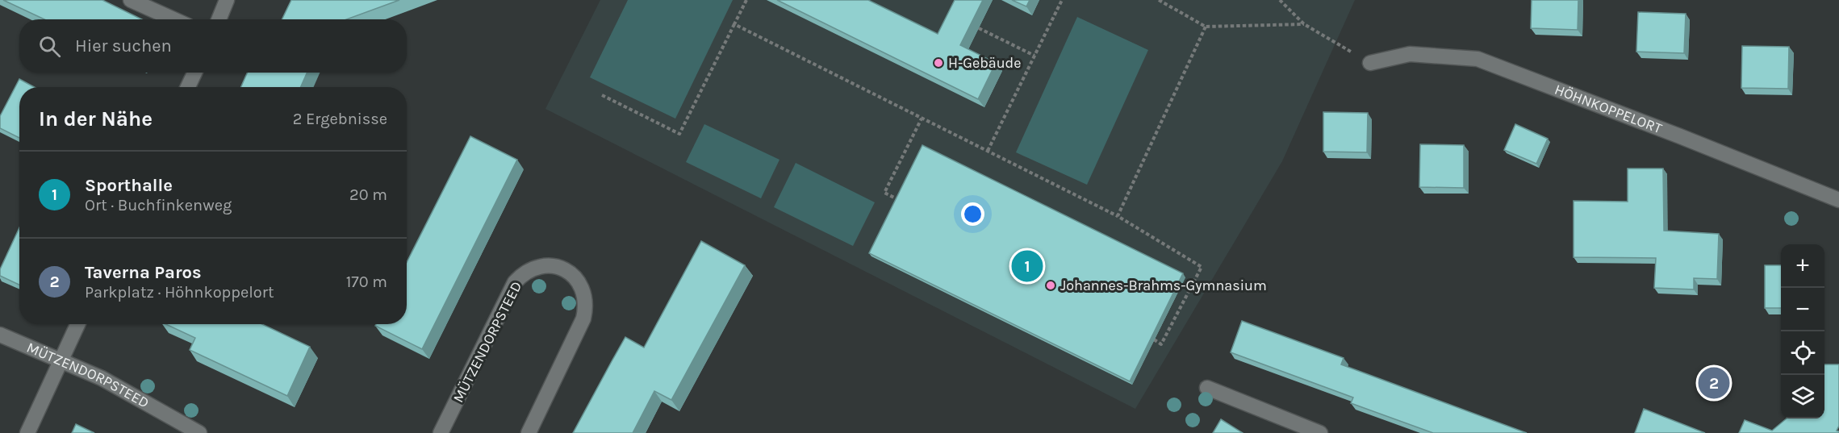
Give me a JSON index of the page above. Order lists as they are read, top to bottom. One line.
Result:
{"streets":{"street":["HÖHNKOPPELORT","MÜTZENDORPSTEED"]},"places":["H-Gebäude","Johannes-Brahms-Gymnasium"],"page":{"search":"Hier suchen","heading":["In der Nähe","2 Ergebnisse"],"list":[{"mark":"1","name":"Sporthalle","note":"Ort · Buchfinkenweg","value":"20 m"},{"mark":"2","name":"Taverna Paros","note":"Parkplatz · Höhnkoppelort","value":"170 m"}],"map_buttons":["+","−"],"pins":["1","2"]}}
